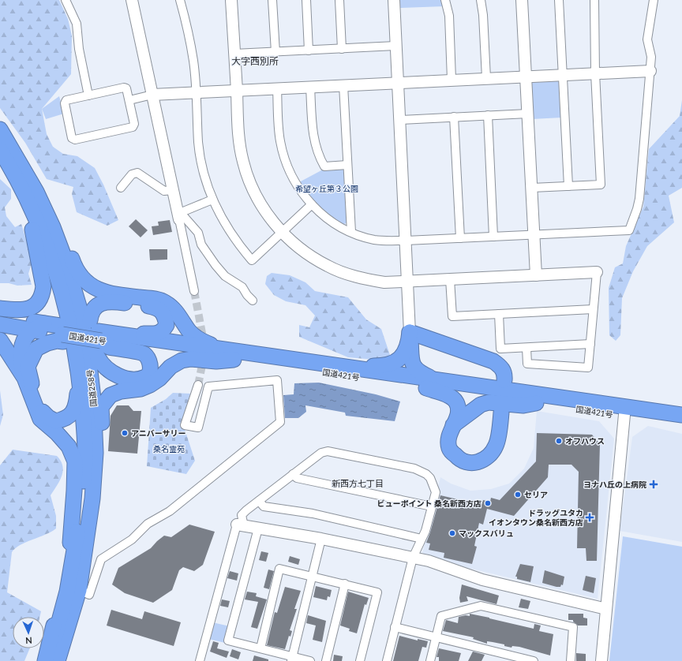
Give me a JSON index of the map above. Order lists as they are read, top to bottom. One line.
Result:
{"streets":{"highway":["国道421号","国道258号"]},"districts":["大字西別所","新西方七丁目"],"parks":["希望ヶ丘第３公園","桑名霊苑"],"places":{"other":["アニバーサリー","オフハウス","セリア","ビューポイント 桑名新西方店","マックスバリュ"],"health":["ヨナハ丘の上病院","ドラッグユタカ イオンタウン桑名新西方店"]},"north":"bottom"}
